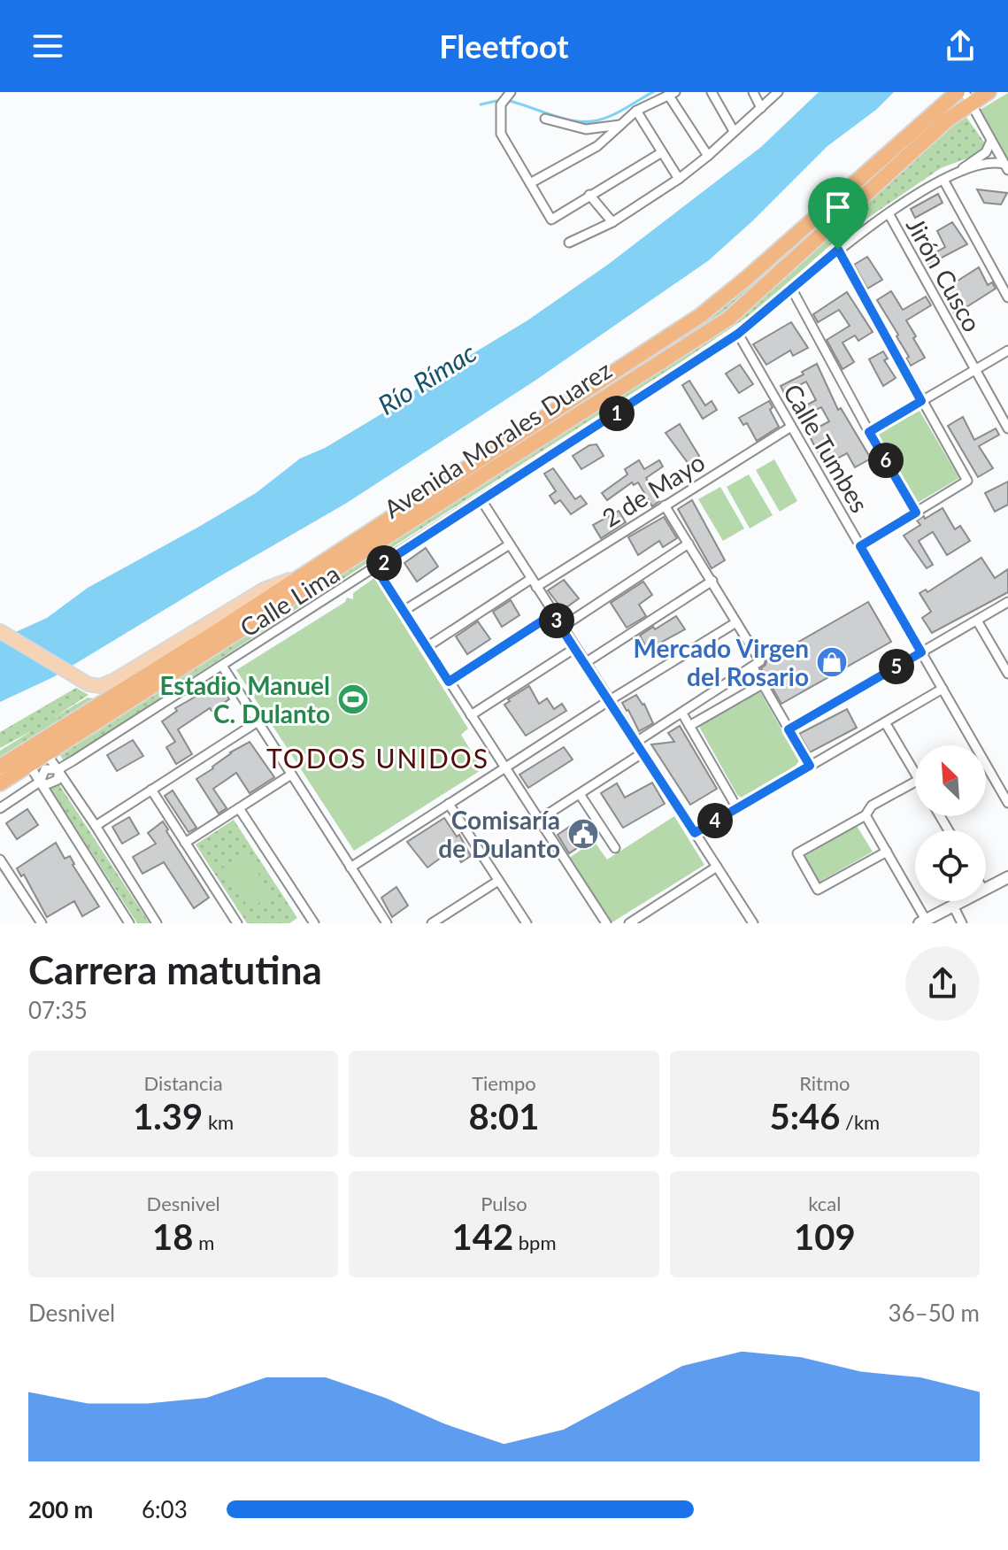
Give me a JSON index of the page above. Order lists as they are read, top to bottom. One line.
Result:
{"streets":{"highway":["Avenida Morales Duarez"],"street":["Jirón Cusco","Calle Tumbes","2 de Mayo","Calle Lima"]},"crossings":[["Jirón Cusco","Calle Lima"],["Calle Tumbes","2 de Mayo"],["Calle Tumbes","Calle Lima"]],"districts":["TODOS UNIDOS"],"water":["Río Rímac"],"places":{"shop":["Mercado Virgen del Rosario"],"sports":["Estadio Manuel C. Dulanto"],"public building":["Comisaría de Dulanto"]},"north":"top left","page":{"header":"Fleetfoot","pins":["1","6","2","3","5","4"],"heading":["Carrera matutina","07:35"],"stats":[["Distancia","1.39 km"],["Tiempo","8:01"],["Ritmo","5:46 /km"],["Desnivel","18 m"],["Pulso","142 bpm"],["kcal","109"]],"chart":["Desnivel","36–50 m"],"list":[{"name":"200 m","note":"6:03"}]}}
